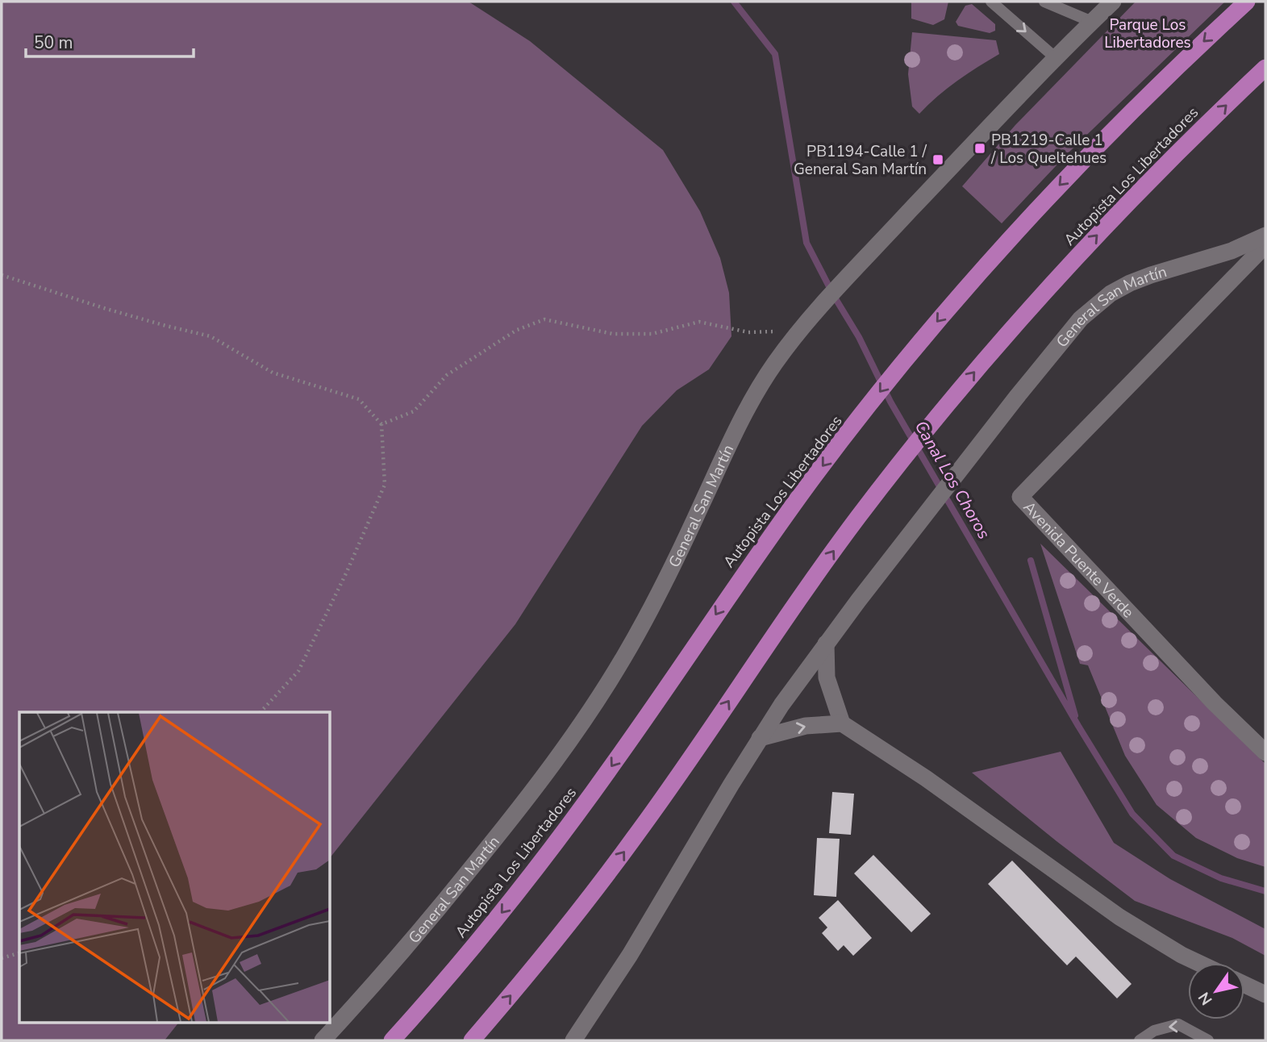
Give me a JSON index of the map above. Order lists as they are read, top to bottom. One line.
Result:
{"streets":{"highway":["Autopista Los Libertadores"],"street":["General San Martín","Avenida Puente Verde"]},"water":["Canal Los Choros"],"parks":["Parque Los Libertadores"],"places":{"transit":["PB1219-Calle 1 / Los Queltehues","PB1194-Calle 1 / General San Martín"]},"scale_bar":"50 m","north":"bottom left"}
